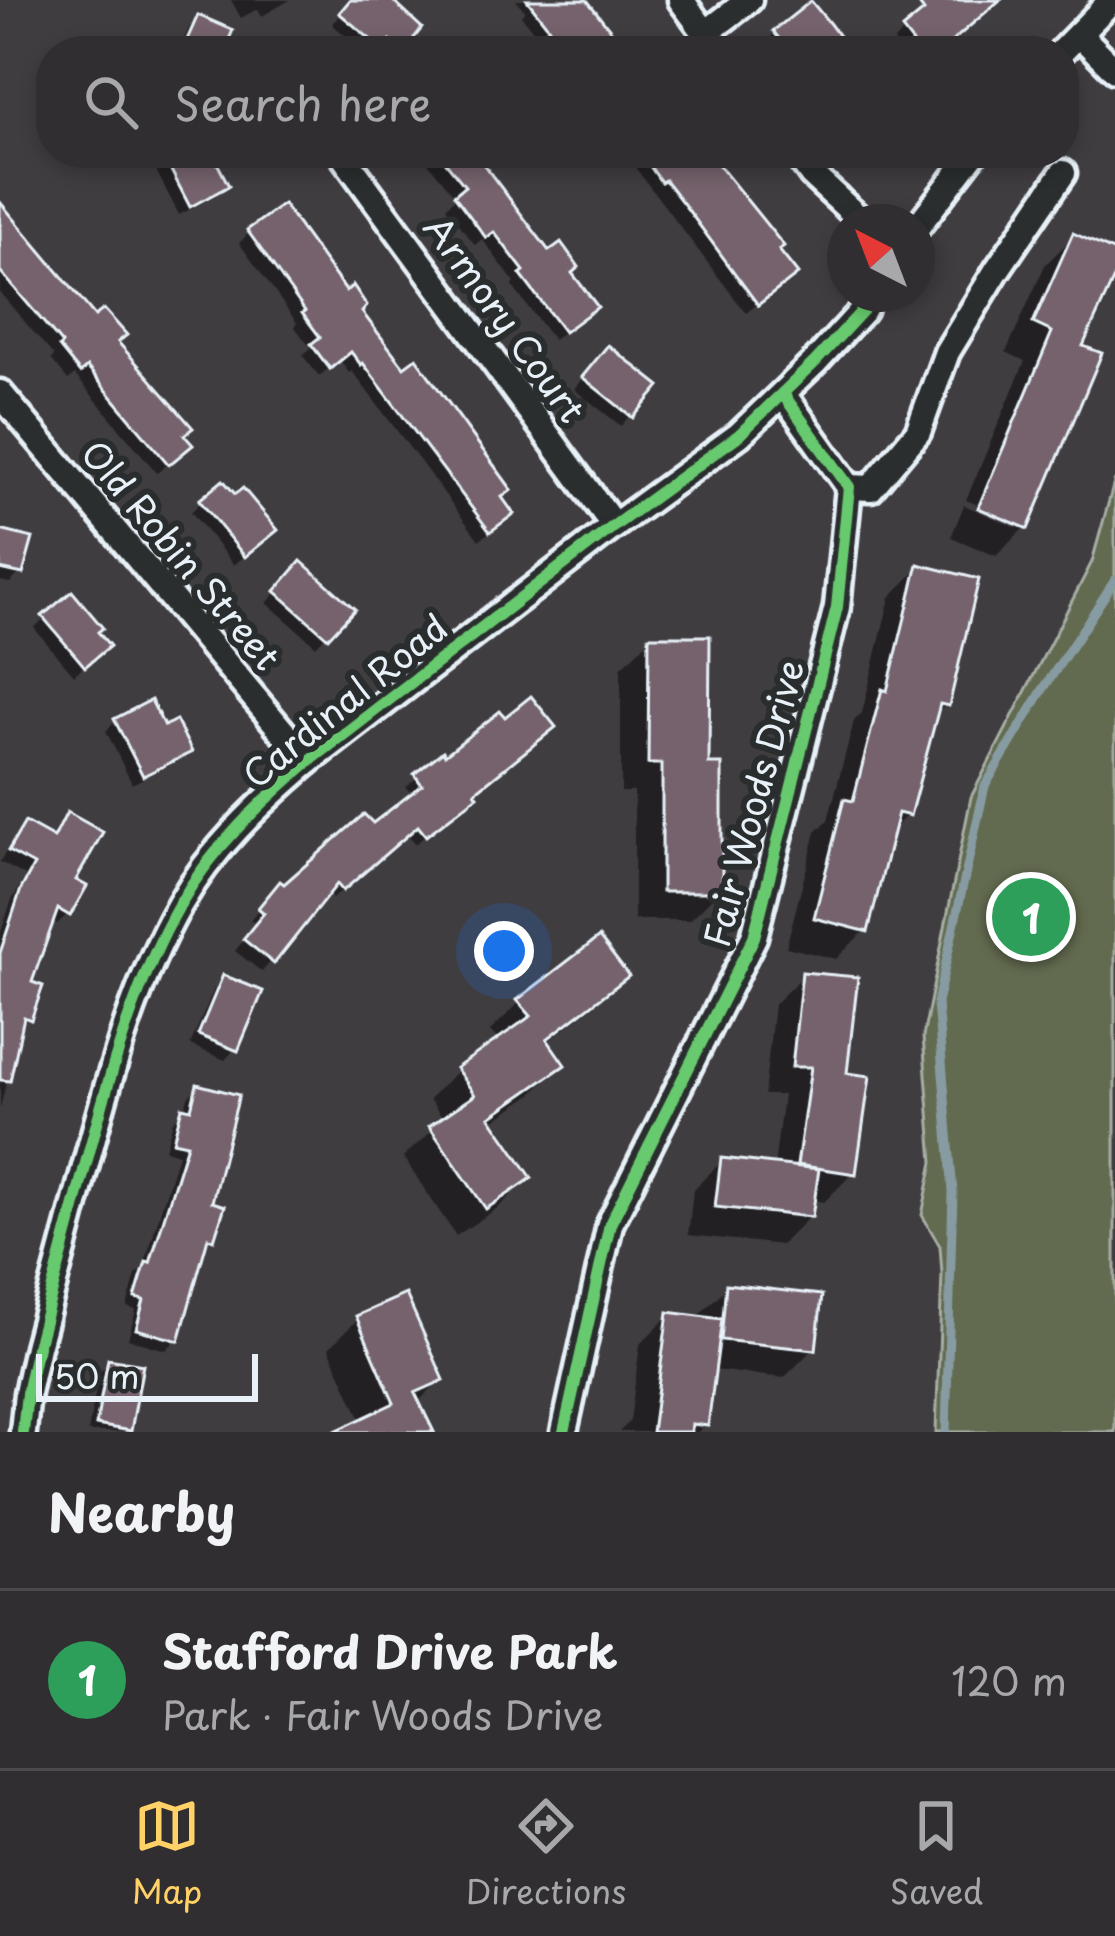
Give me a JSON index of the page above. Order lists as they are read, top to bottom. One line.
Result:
{"streets":{"street":["Armory Court","Old Robin Street","Cardinal Road","Fair Woods Drive"]},"crossings":[["Armory Court","Cardinal Road"],["Old Robin Street","Cardinal Road"]],"scale_bar":"50 m","north":"top left","page":{"search":"Search here","pins":"1","scale":"50 m","heading":"Nearby","list":[{"mark":"1","name":"Stafford Drive Park","note":"Park · Fair Woods Drive","value":"120 m"}],"nav":["Map","Directions","Saved"]}}
